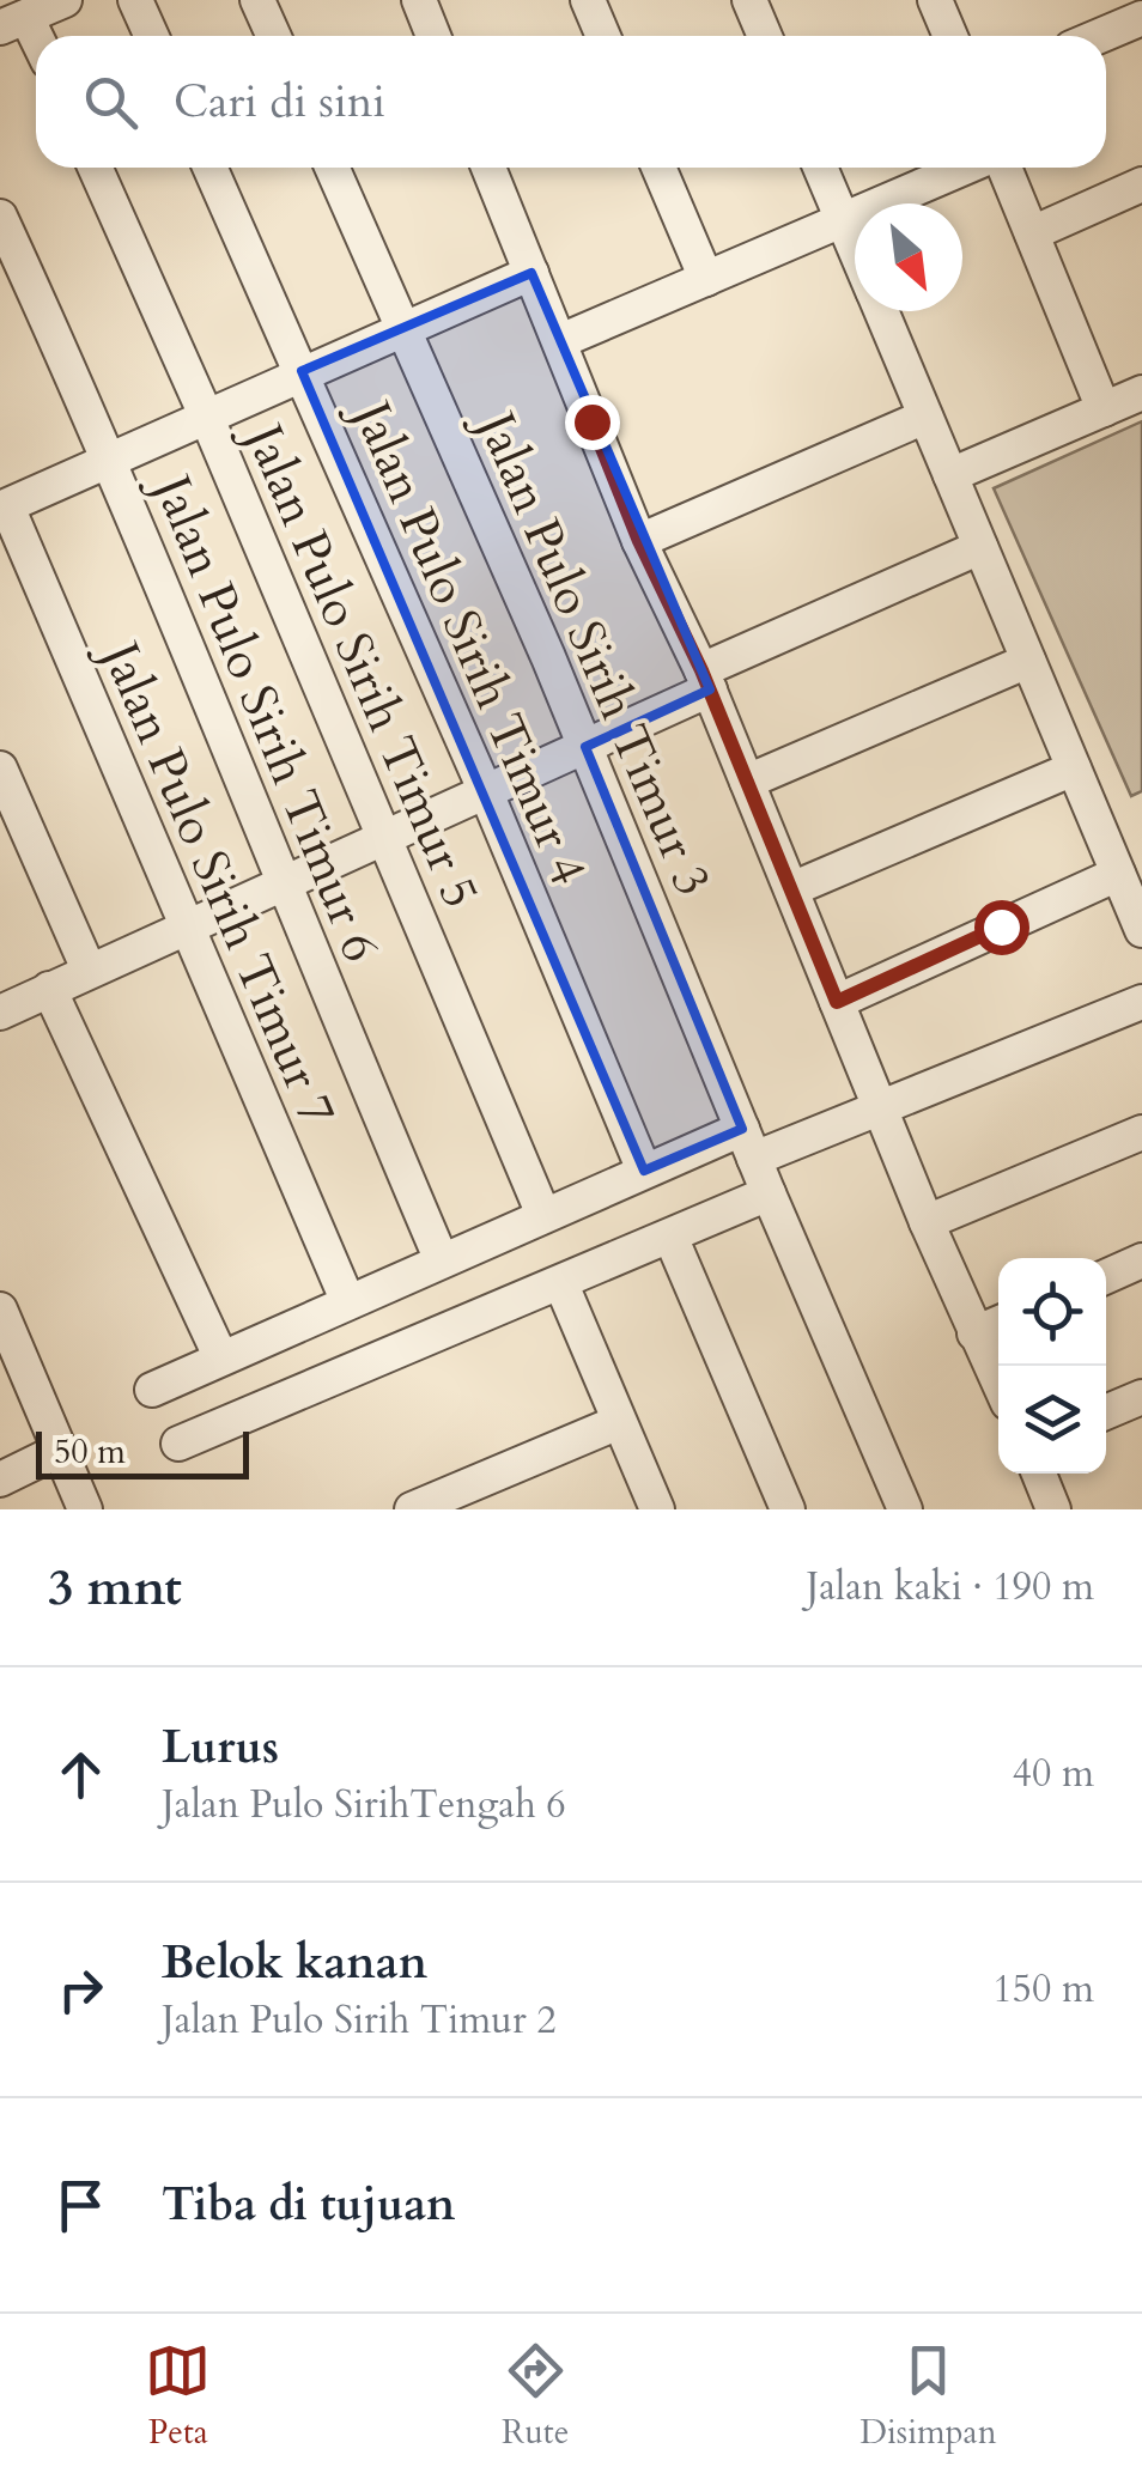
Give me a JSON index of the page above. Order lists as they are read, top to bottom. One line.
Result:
{"streets":{"street":["Jalan Pulo Sirih Timur 4","Jalan Pulo Sirih Timur 3","Jalan Pulo Sirih Timur 5","Jalan Pulo Sirih Timur 6","Jalan Pulo Sirih Timur 7"]},"scale_bar":"50 m","north":"bottom right","page":{"search":"Cari di sini","scale":"50 m","heading":["3 mnt","Jalan kaki · 190 m"],"list":[["Lurus","Jalan Pulo SirihTengah 6","40 m"],["Belok kanan","Jalan Pulo Sirih Timur 2","150 m"],"Tiba di tujuan"],"nav":["Peta","Rute","Disimpan"]}}
